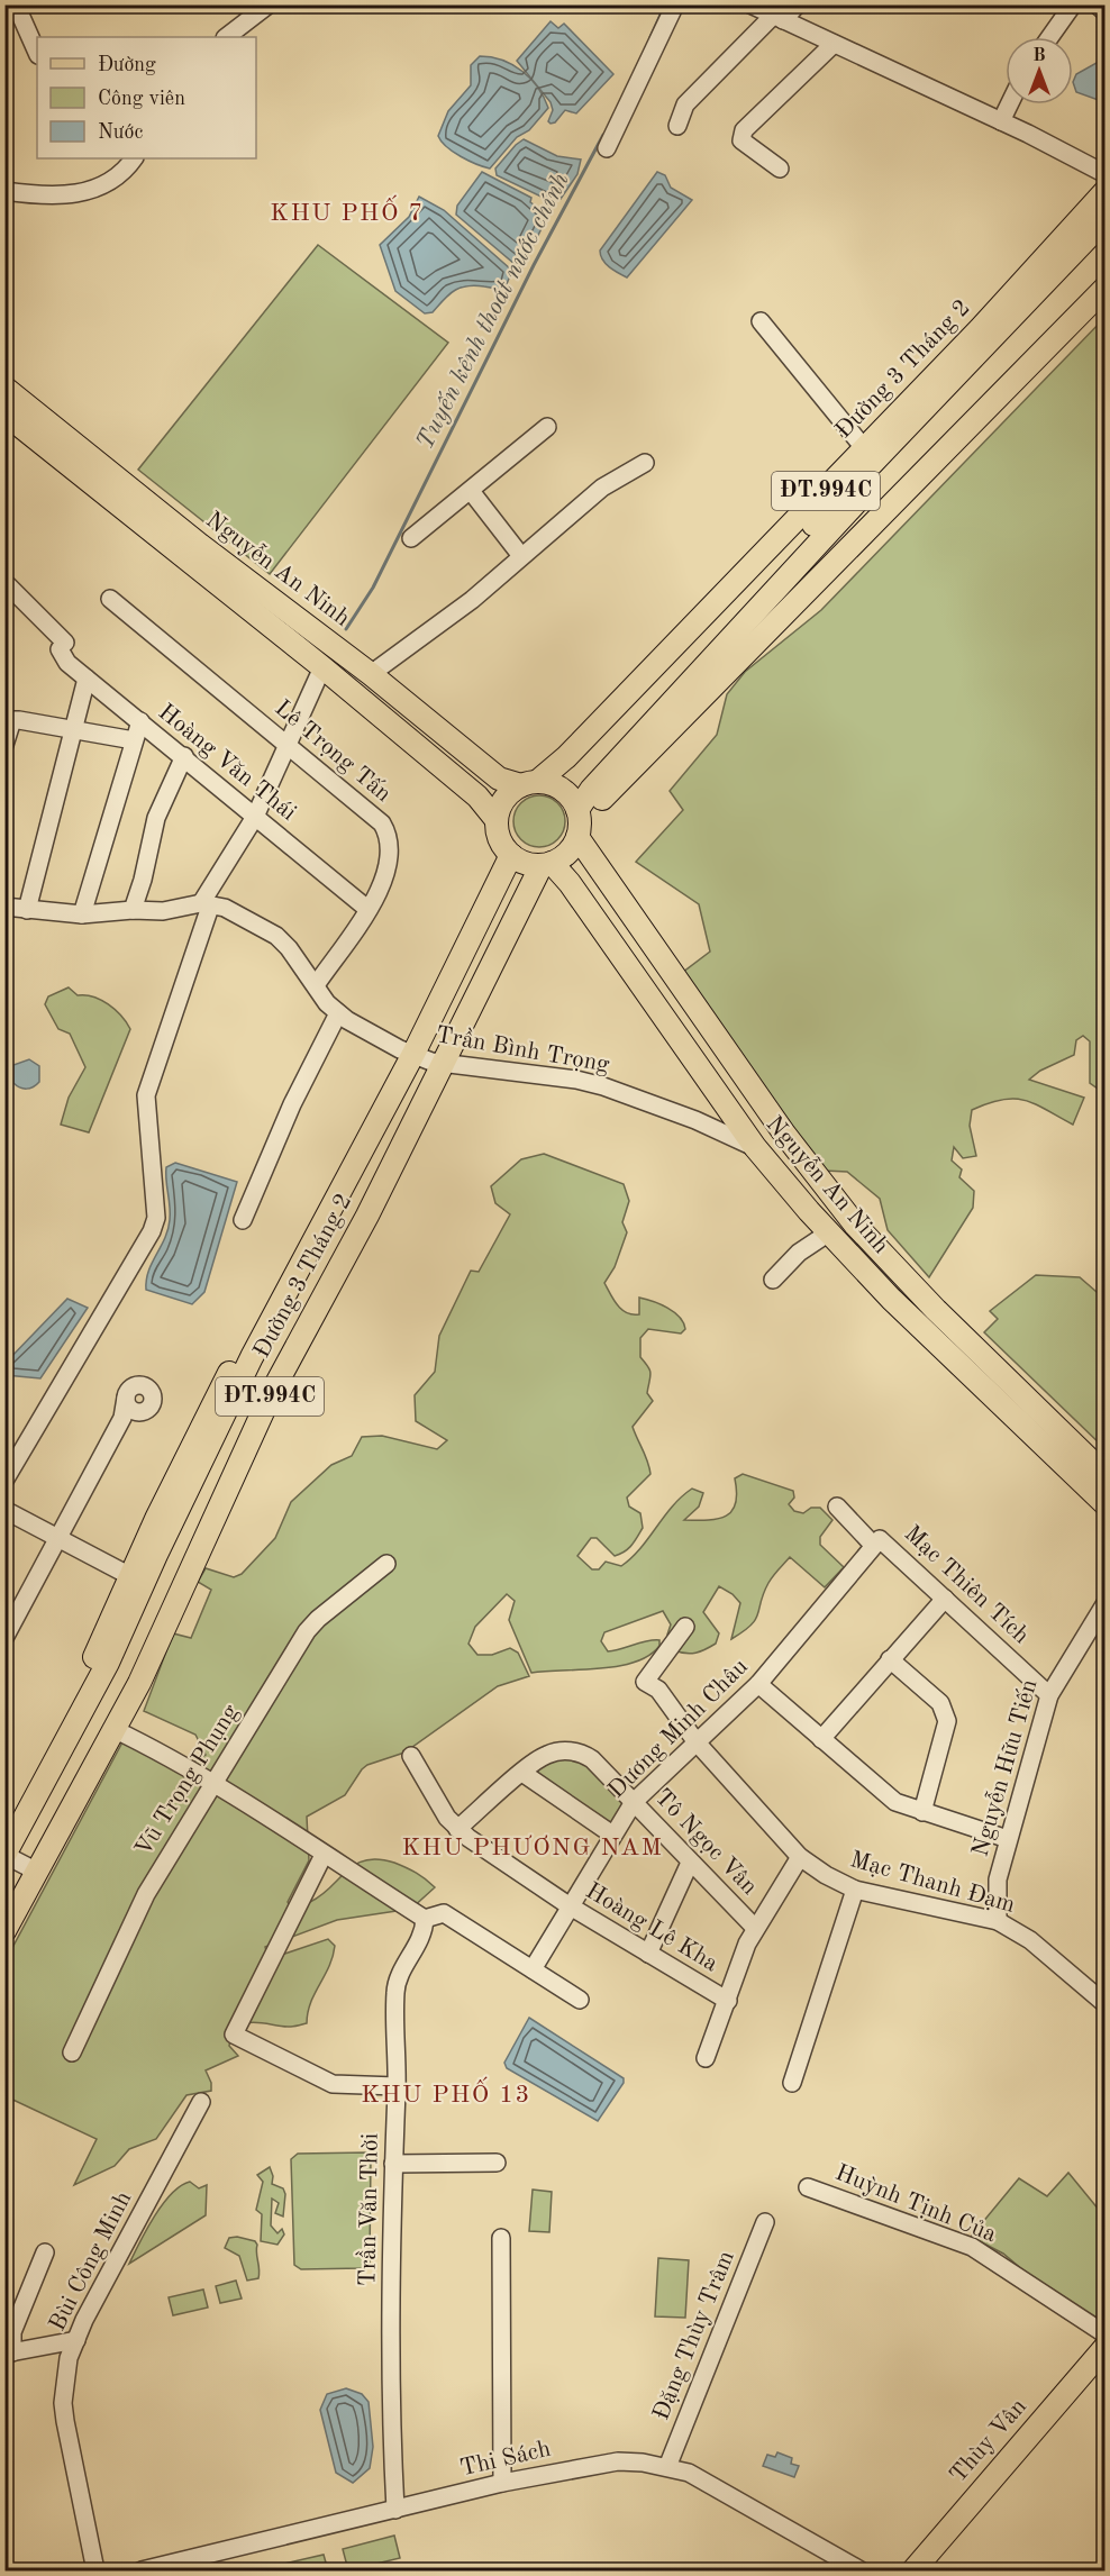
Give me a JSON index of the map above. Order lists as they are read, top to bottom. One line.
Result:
{"streets":{"main road":["Đường 3 Tháng 2","ĐT.994C","Nguyễn An Ninh","Thùy Vân"],"street":["Lê Trọng Tấn","Hoàng Văn Thái","Trần Bình Trọng","Mạc Thiên Tích","Dương Minh Châu","Nguyễn Hữu Tiến","Vũ Trọng Phụng","Tô Ngọc Vân","Mạc Thanh Đạm","Hoàng Lê Kha","Huỳnh Tịnh Của","Trần Văn Thời","Bùi Công Minh","Đặng Thùy Trâm","Thi Sách"]},"crossings":[["Đường 3 Tháng 2","ĐT.994C"],["Đường 3 Tháng 2","Nguyễn An Ninh"],["Đường 3 Tháng 2","Trần Bình Trọng"],["ĐT.994C","Nguyễn An Ninh"],["Nguyễn An Ninh","Trần Bình Trọng"],["Lê Trọng Tấn","Hoàng Văn Thái"],["Lê Trọng Tấn","Trần Bình Trọng"],["Mạc Thiên Tích","Dương Minh Châu"],["Mạc Thiên Tích","Nguyễn Hữu Tiến"],["Dương Minh Châu","Tô Ngọc Vân"],["Dương Minh Châu","Mạc Thanh Đạm"],["Dương Minh Châu","Hoàng Lê Kha"],["Nguyễn Hữu Tiến","Mạc Thanh Đạm"],["Tô Ngọc Vân","Hoàng Lê Kha"],["Trần Văn Thời","Thi Sách"],["Đặng Thùy Trâm","Thi Sách"]],"districts":["KHU PHỐ 7","KHU PHƯƠNG NAM","KHU PHỐ 13"],"water":["Tuyến kênh thoát nước chính"],"legend":["Đường","Công viên","Nước"],"north":"top"}
